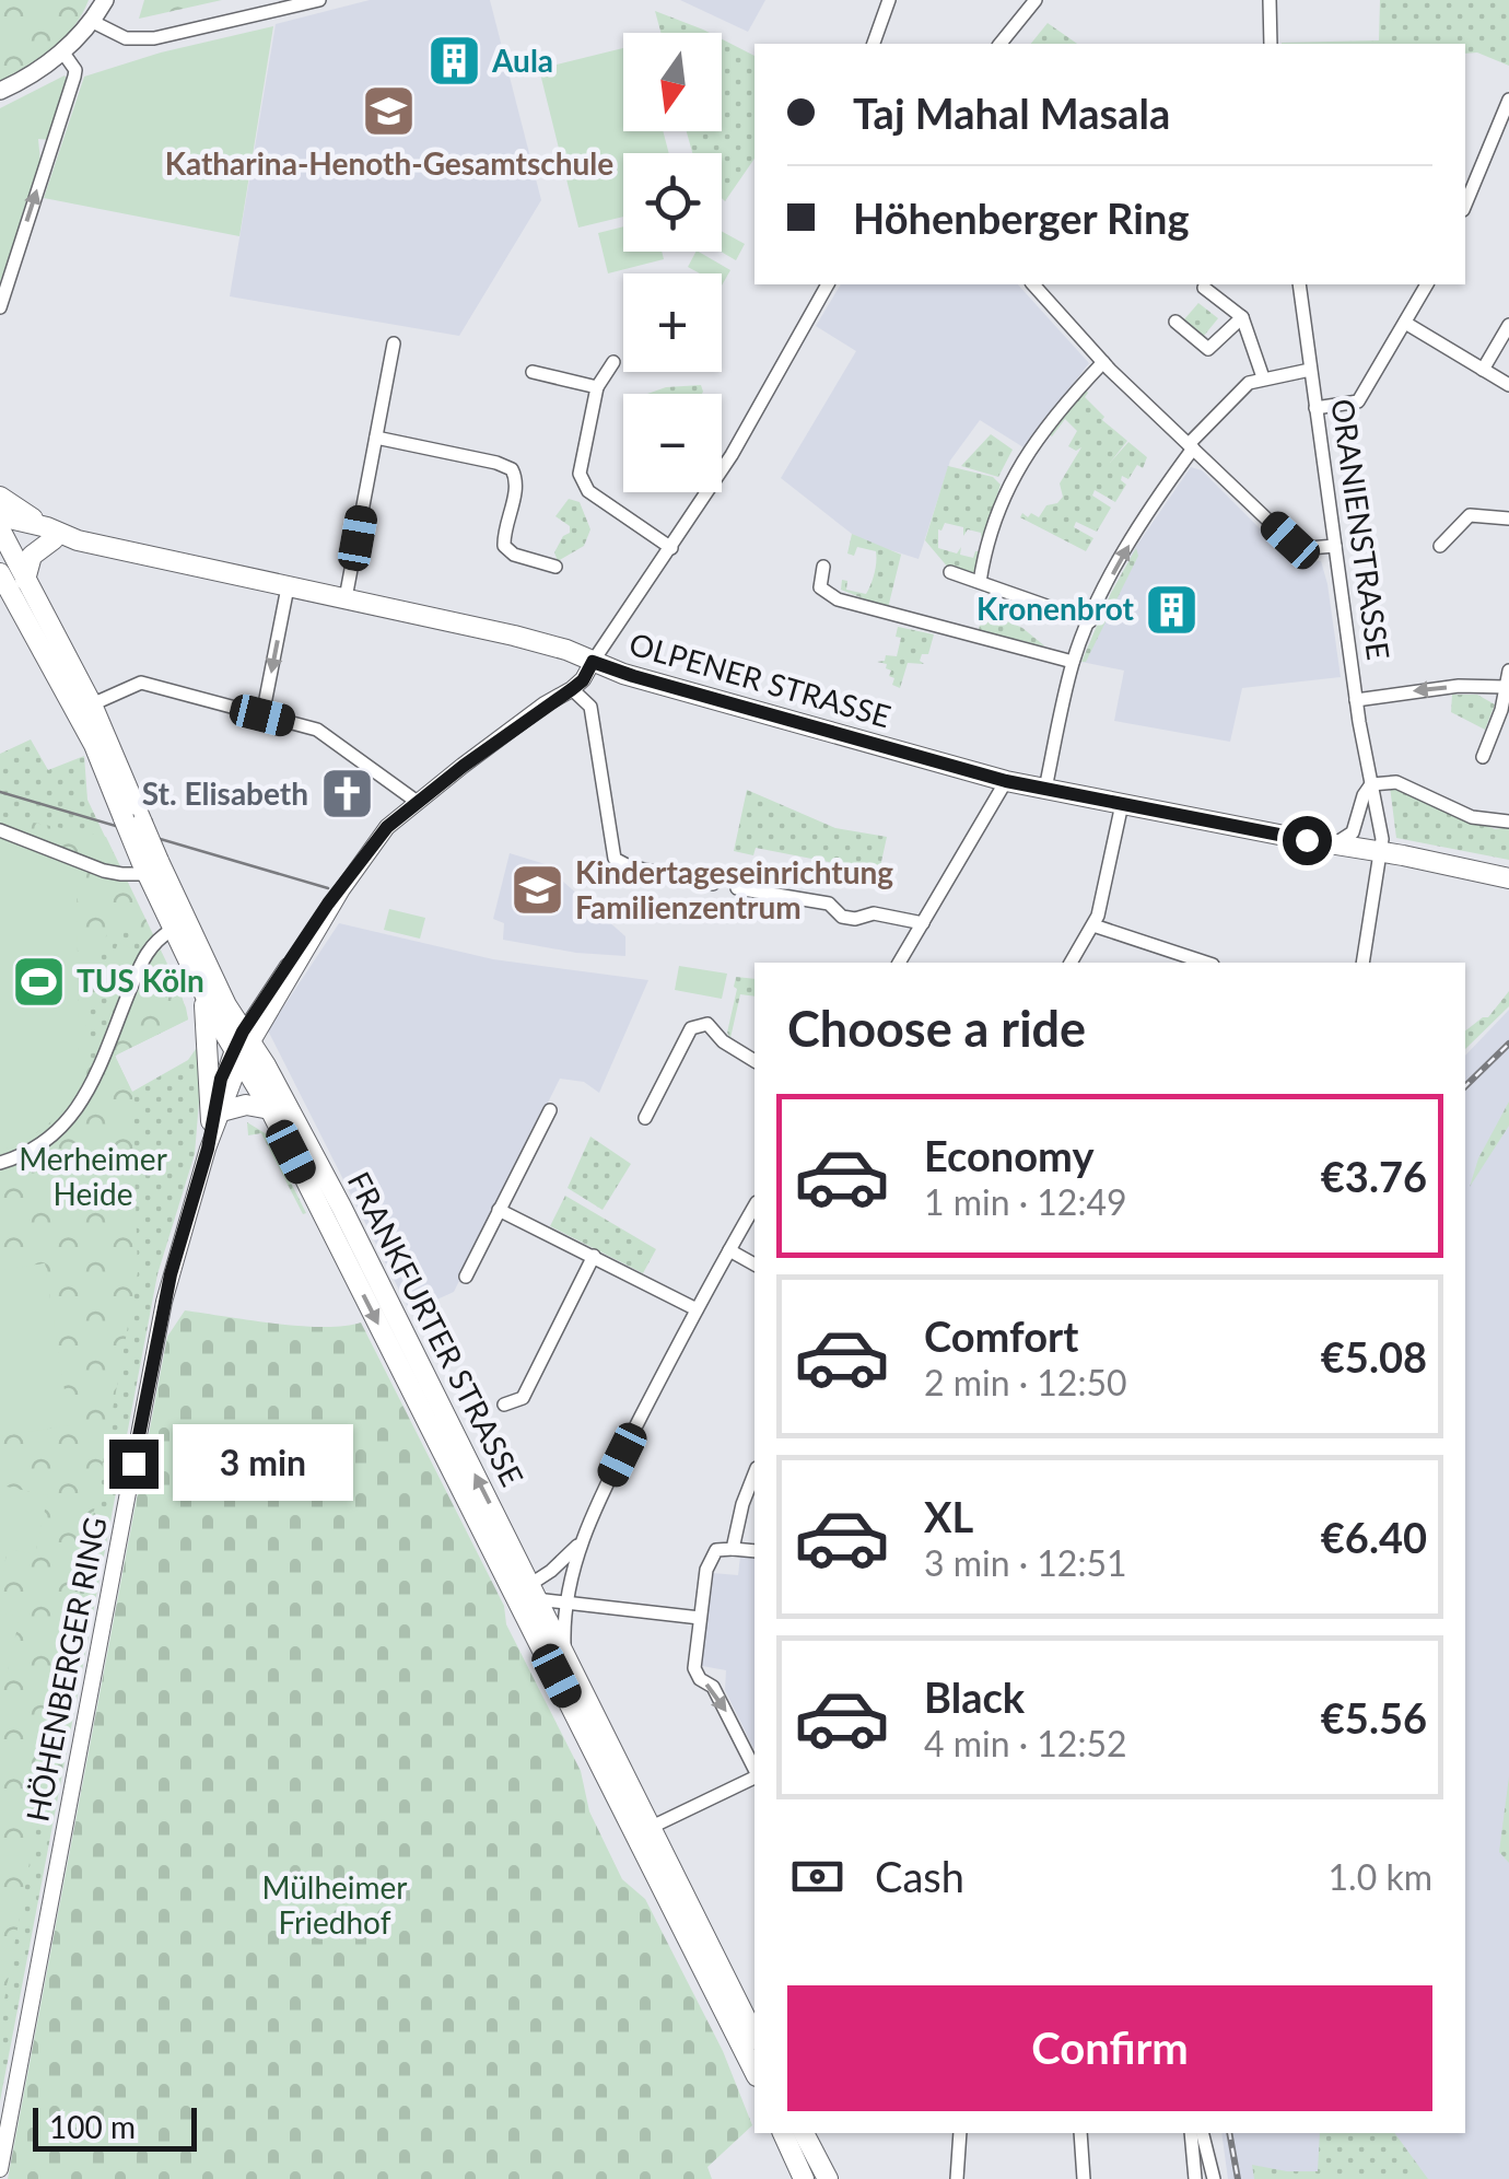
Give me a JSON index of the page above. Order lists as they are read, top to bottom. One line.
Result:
{"streets":{"main road":["OLPENER STRASSE","FRANKFURTER STRASSE"],"street":["ORANIENSTRASSE","HÖHENBERGER RING"]},"crossings":[["ORANIENSTRASSE","OLPENER STRASSE"],["FRANKFURTER STRASSE","HÖHENBERGER RING"]],"parks":["Merheimer Heide","Mülheimer Friedhof"],"places":{"building":["Aula","Kronenbrot"],"school or university":["Katharina-Henoth-Gesamtschule","Kindertageseinrichtung Familienzentrum"],"church":["St. Elisabeth"],"sports":["TUS Köln"]},"scale_bar":"100 m","north":"bottom","page":{"map_buttons":["+","−"],"banner":["Taj Mahal Masala","Höhenberger Ring"],"heading":"Choose a ride","list":[{"name":"Economy","note":"1 min · 12:49","value":"€3.76"},{"name":"Comfort","note":"2 min · 12:50","value":"€5.08"},{"name":"XL","note":"3 min · 12:51","value":"€6.40"},{"name":"Black","note":"4 min · 12:52","value":"€5.56"}],"bubble":"3 min","pay":["Cash","1.0 km"],"buttons":"Confirm","scale":"100 m"}}
